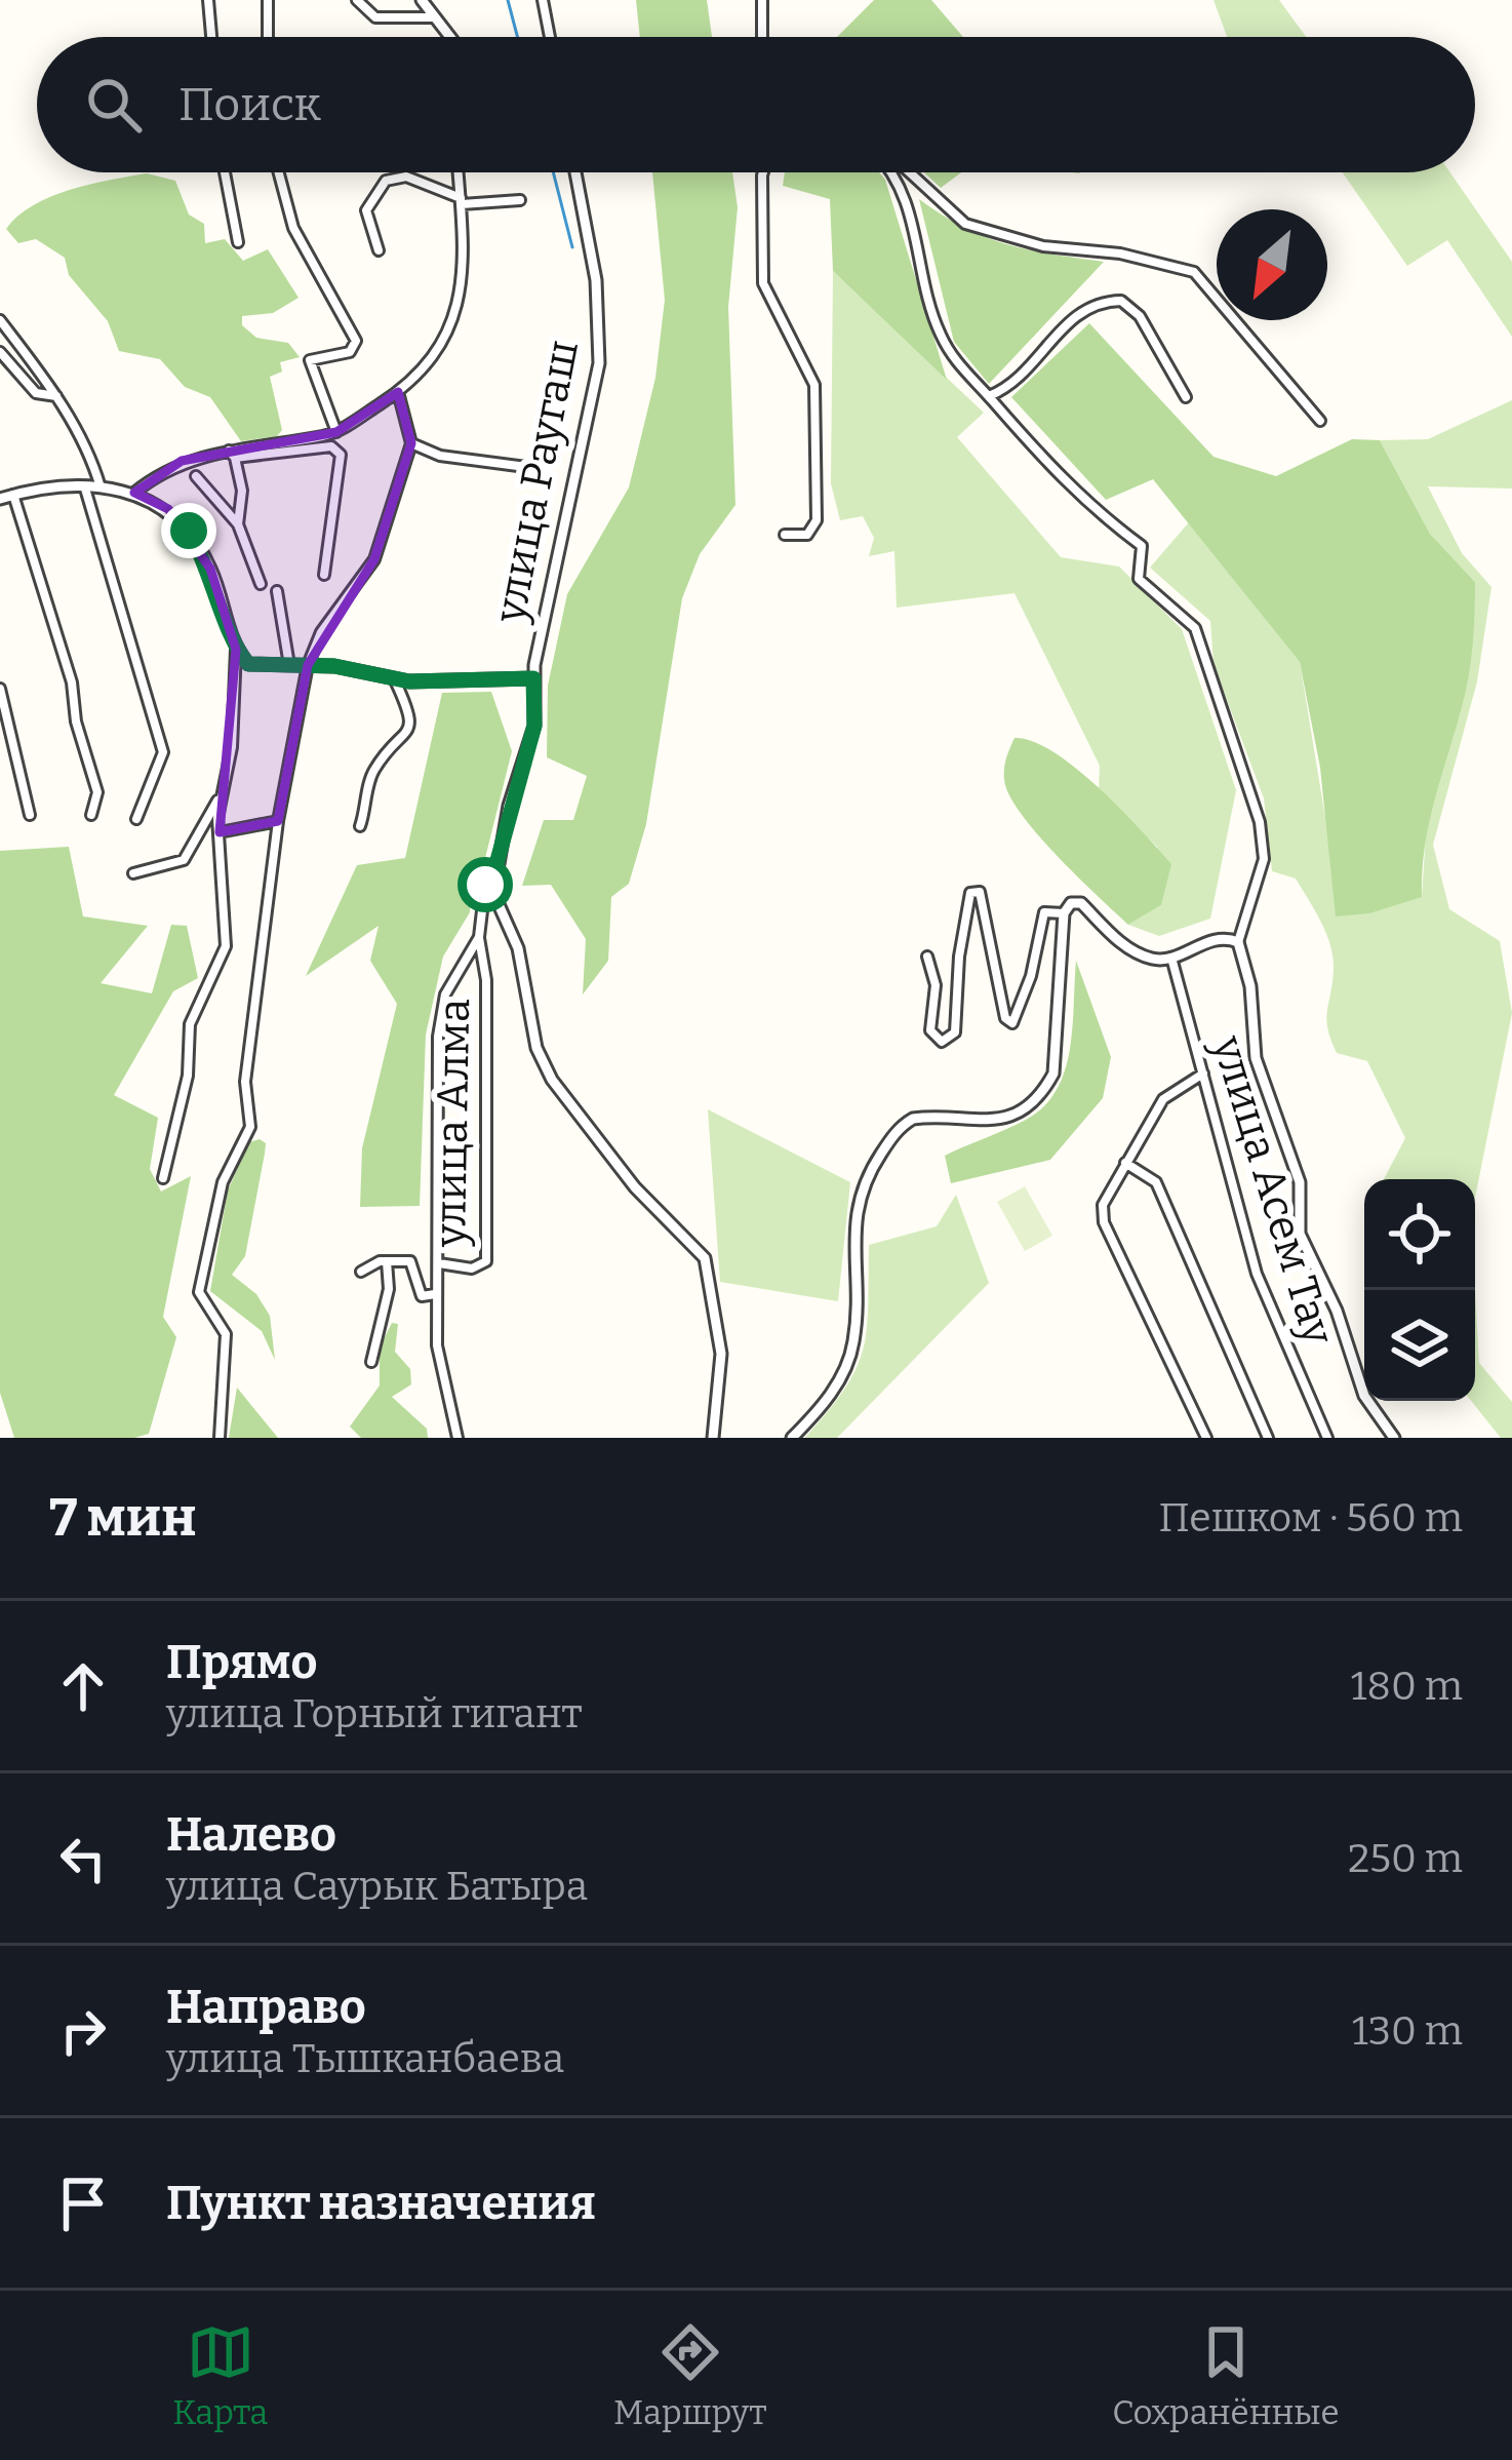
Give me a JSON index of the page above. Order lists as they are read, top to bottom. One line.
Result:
{"streets":{"street":["улица Раугаш","улица Алма","улица Асем Тау"]},"north":"bottom left","page":{"search":"Поиск","heading":["7 мин","Пешком · 560 m"],"list":[["Прямо","улица Горный гигант","180 m"],["Налево","улица Саурык Батыра","250 m"],["Направо","улица Тышканбаева","130 m"],"Пункт назначения"],"nav":["Карта","Маршрут","Сохранённые"]}}
